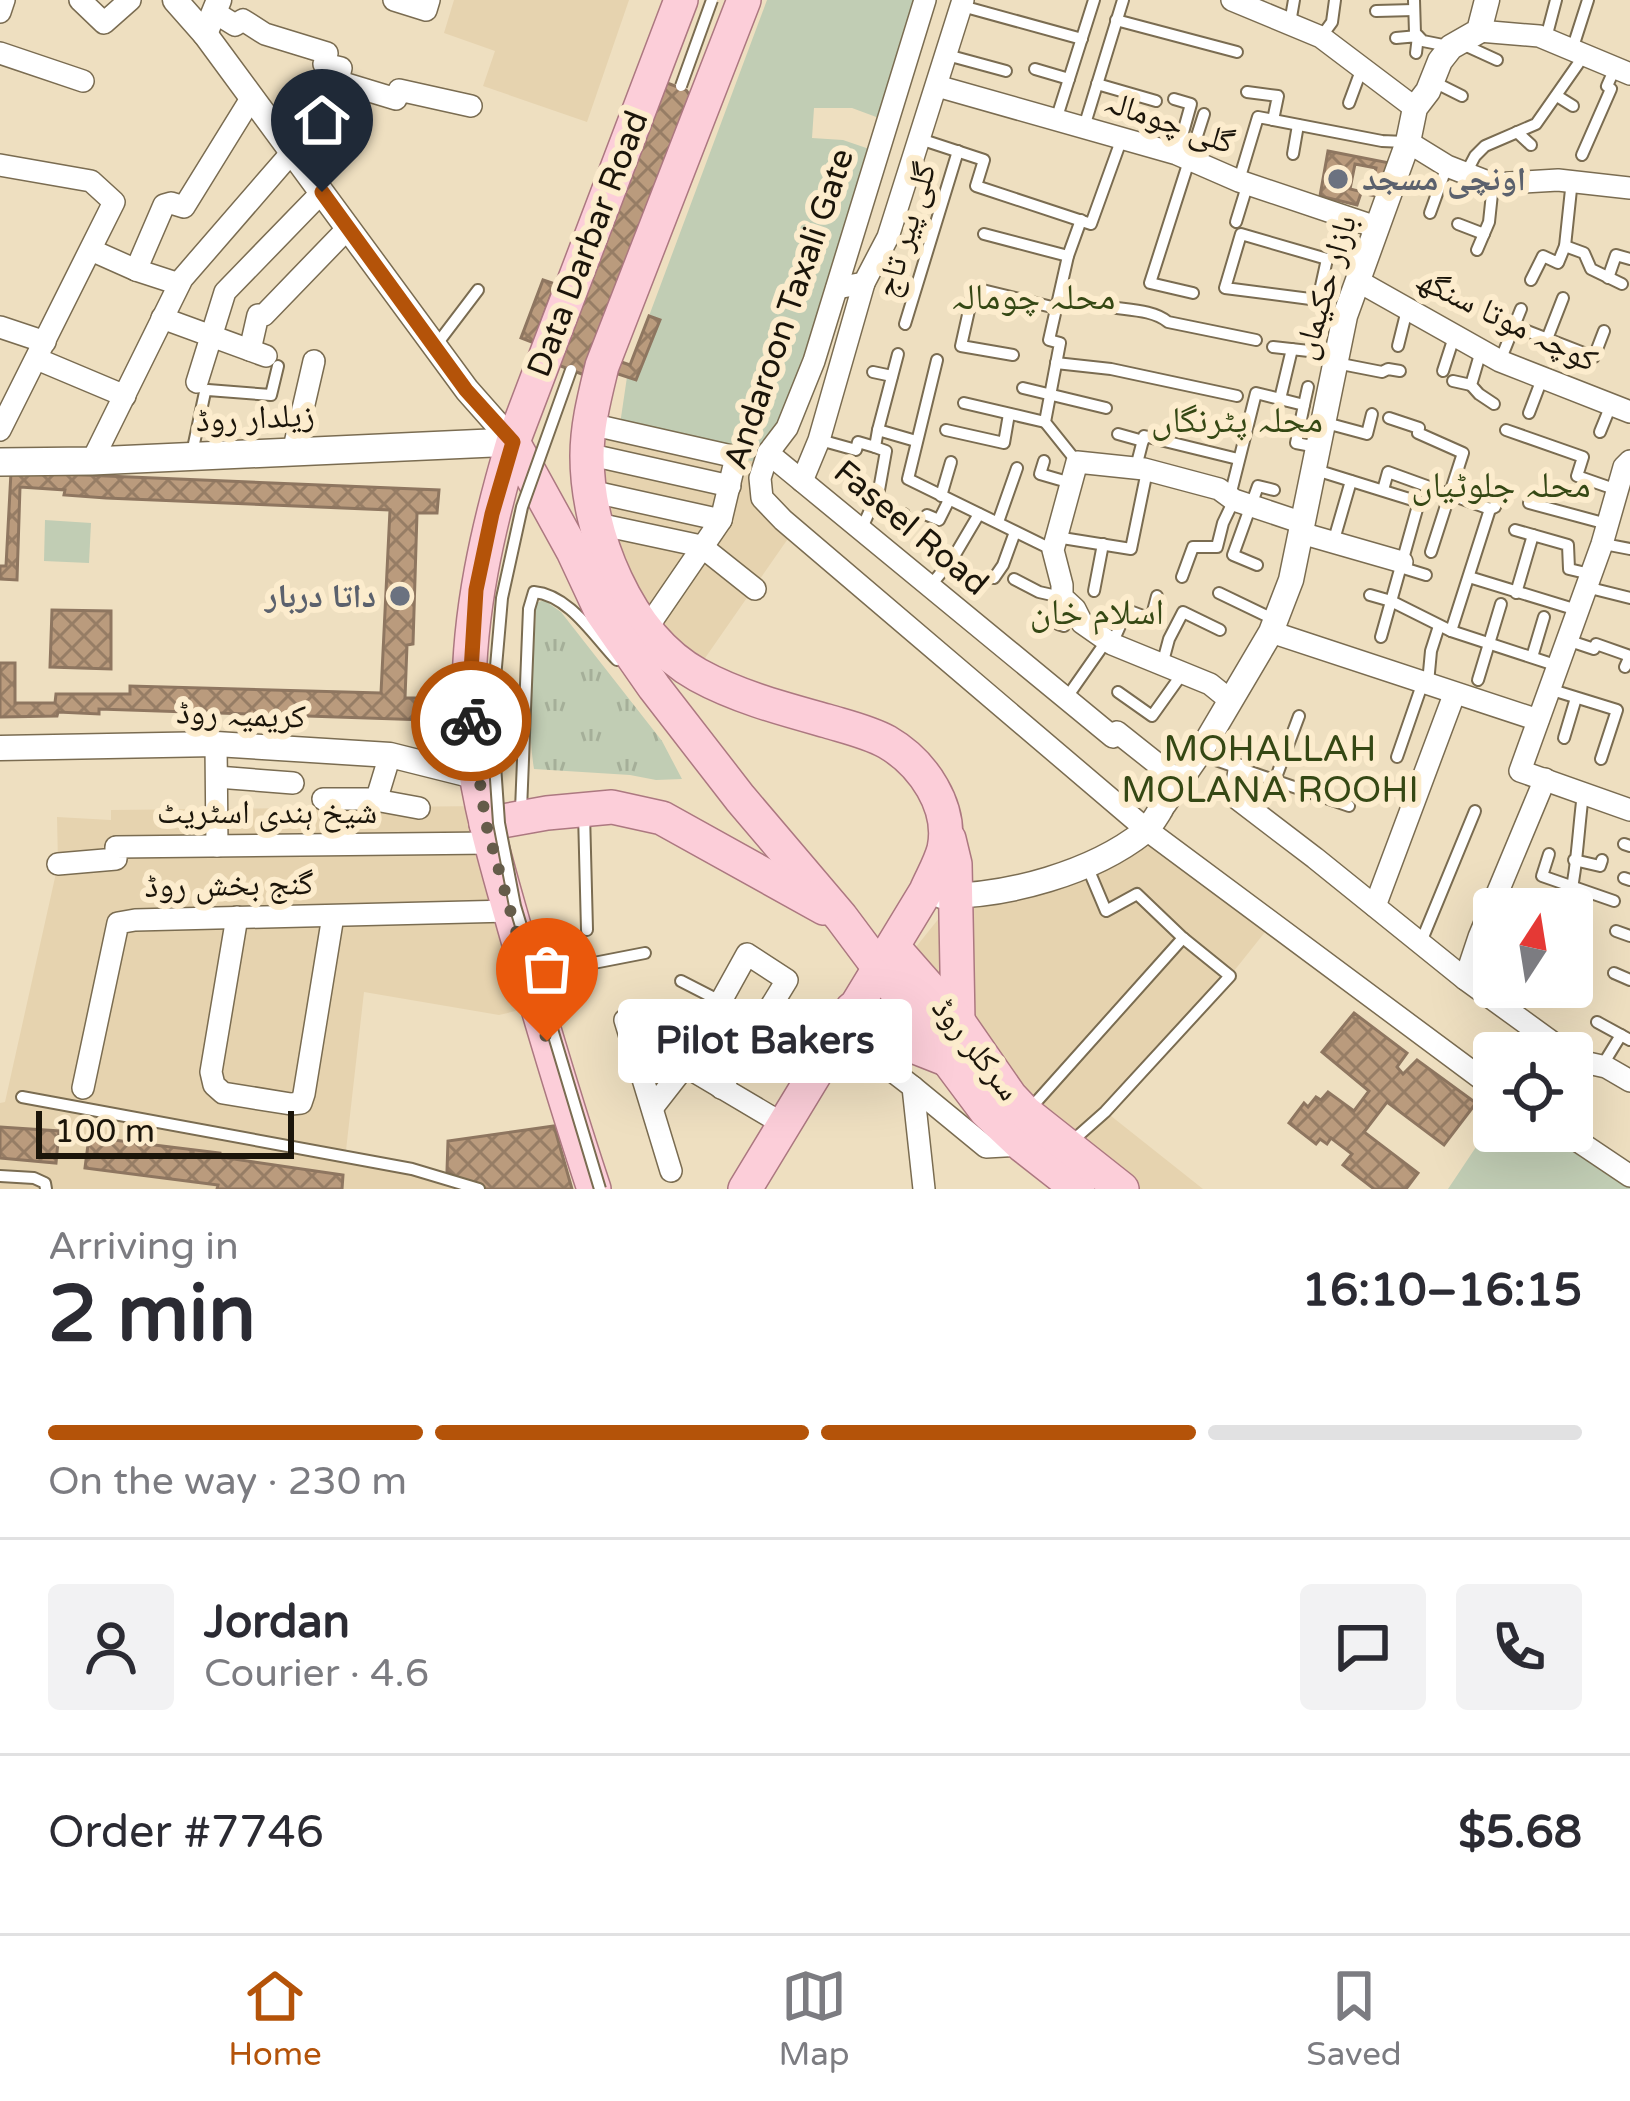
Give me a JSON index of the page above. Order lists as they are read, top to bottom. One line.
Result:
{"streets":{"main road":["Data Darbar Road","زیلدار روڈ","سرکلر روڈ"],"street":["گلی چومالہ","بازار حکیماں","Andaroon Taxali Gate","کوچہ موتا سنگھ","Faseel Road","کریمیہ روڈ","شیخ ہندی اسٹریٹ","گنج بخش روڈ"],"lane":["گلی پیر تاج"]},"crossings":[["گلی چومالہ","بازار حکیماں"],["Data Darbar Road","زیلدار روڈ"],["Data Darbar Road","کریمیہ روڈ"],["Data Darbar Road","شیخ ہندی اسٹریٹ"],["Data Darbar Road","گنج بخش روڈ"],["Data Darbar Road","سرکلر روڈ"],["بازار حکیماں","Andaroon Taxali Gate"],["بازار حکیماں","کوچہ موتا سنگھ"],["بازار حکیماں","Faseel Road"],["Andaroon Taxali Gate","Faseel Road"]],"districts":["محلہ چومالہ","محلہ پٹرنگاں","محلہ جلوٹیاں","اسلام خان","MOHALLAH MOLANA ROOHI"],"places":["اونچی مسجد","داتا دربار","Pilot Bakers"],"scale_bar":"100 m","north":"top","page":{"bubble":"Pilot Bakers","scale":"100 m","heading":["2 min","Arriving in","16:10–16:15"],"panel":["Jordan","Courier · 4.6","Order #7746","$5.68"],"bar":"On the way · 230 m","tabs":["Home","Map","Saved"]}}
